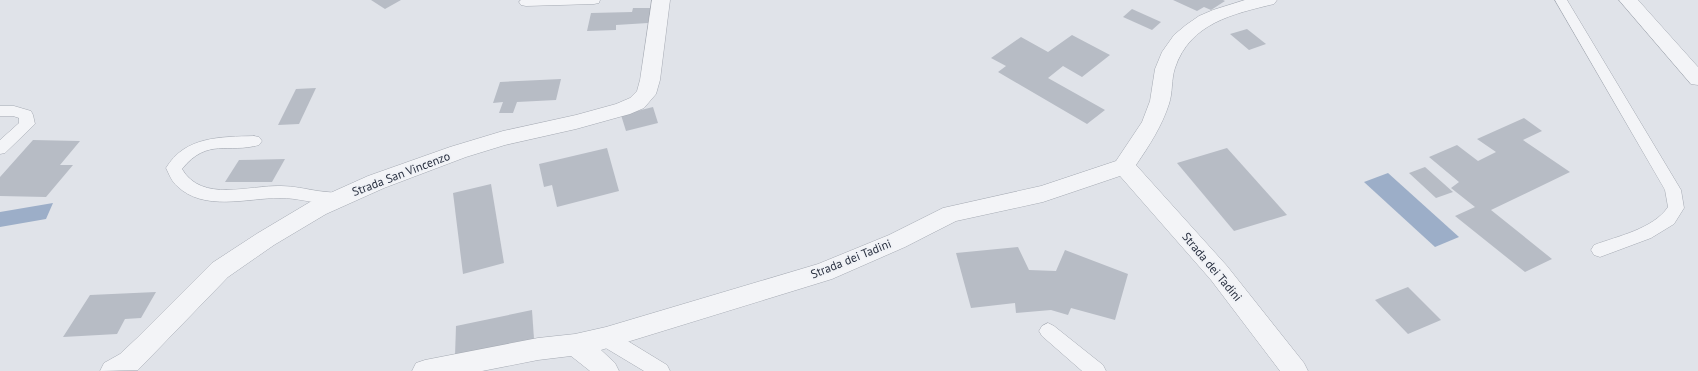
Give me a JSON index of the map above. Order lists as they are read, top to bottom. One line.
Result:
{"streets":{"street":["Strada San Vincenzo","Strada dei Tadini"]}}
